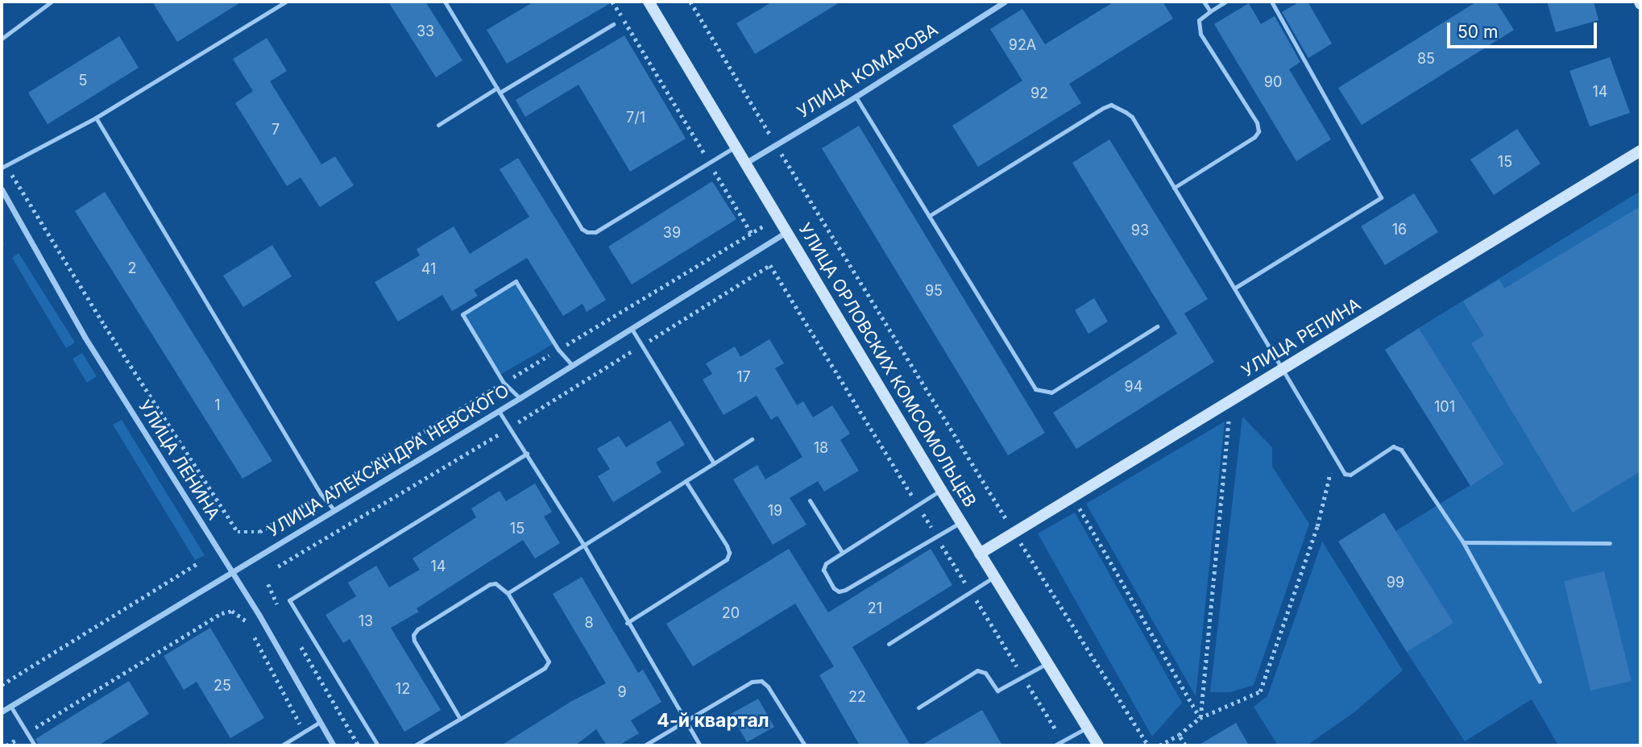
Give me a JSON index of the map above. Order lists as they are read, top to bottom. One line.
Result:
{"streets":{"street":["УЛИЦА КОМАРОВА","УЛИЦА РЕПИНА","УЛИЦА ОРЛОВСКИХ КОМСОМОЛЬЦЕВ","УЛИЦА ЛЕНИНА","УЛИЦА АЛЕКСАНДРА НЕВСКОГО"]},"crossings":[["УЛИЦА КОМАРОВА","УЛИЦА ОРЛОВСКИХ КОМСОМОЛЬЦЕВ"],["УЛИЦА РЕПИНА","УЛИЦА ОРЛОВСКИХ КОМСОМОЛЬЦЕВ"],["УЛИЦА ОРЛОВСКИХ КОМСОМОЛЬЦЕВ","УЛИЦА АЛЕКСАНДРА НЕВСКОГО"],["УЛИЦА ЛЕНИНА","УЛИЦА АЛЕКСАНДРА НЕВСКОГО"]],"districts":["4-й квартал"],"house_numbers":["33","92А","85","5","90","14","92","7/1","7","15","16","93","39","2","41","95","17","94","1","101","18","19","15","14","99","21","20","13","8","25","12","9","22"],"scale_bar":"50 m"}
